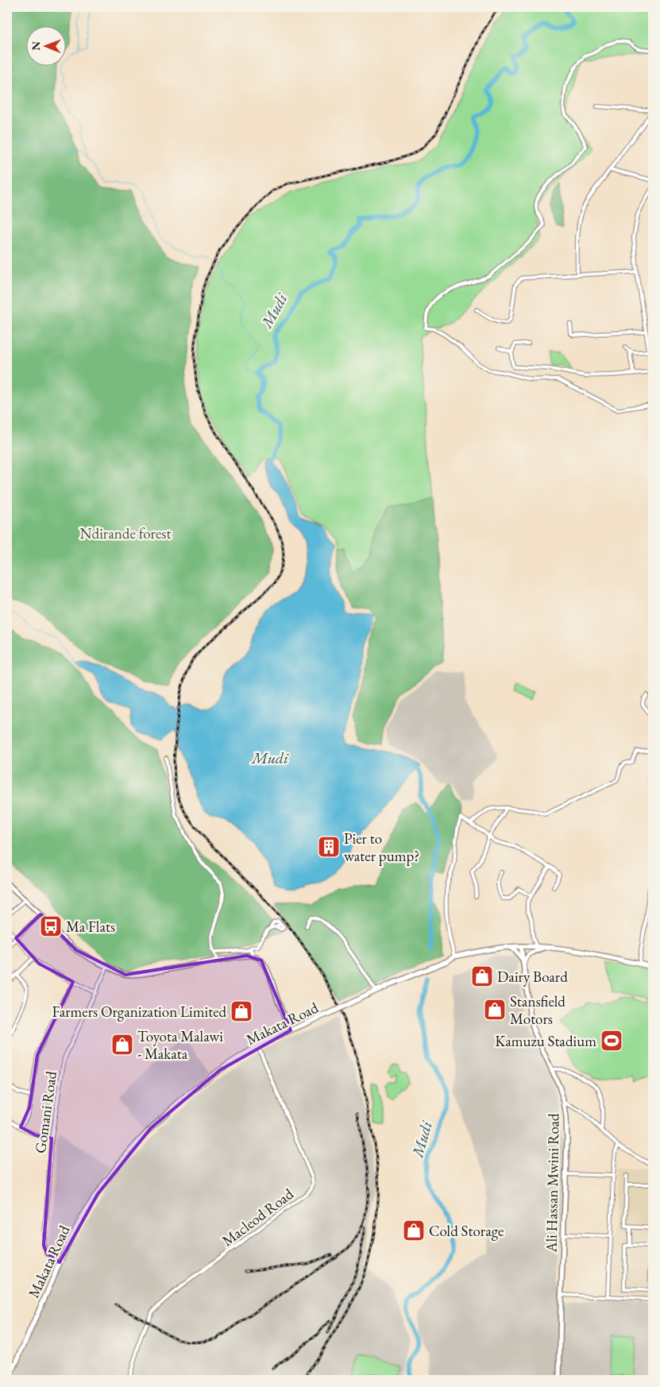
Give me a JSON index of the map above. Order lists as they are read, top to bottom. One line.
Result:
{"streets":{"main road":["Makata Road","Ali Hassan Mwini Road"],"street":["Gomani Road","Macleod Road"]},"crossings":[["Makata Road","Gomani Road"],["Makata Road","Ali Hassan Mwini Road"],["Makata Road","Macleod Road"]],"water":["Mudi"],"parks":["Ndirande forest"],"places":{"building":["Pier to water pump?"],"bus stop":["Ma Flats"],"shop":["Dairy Board","Stansfield Motors","Farmers Organization Limited","Toyota Malawi - Makata","Cold Storage"],"sports":["Kamuzu Stadium"]},"north":"left"}
